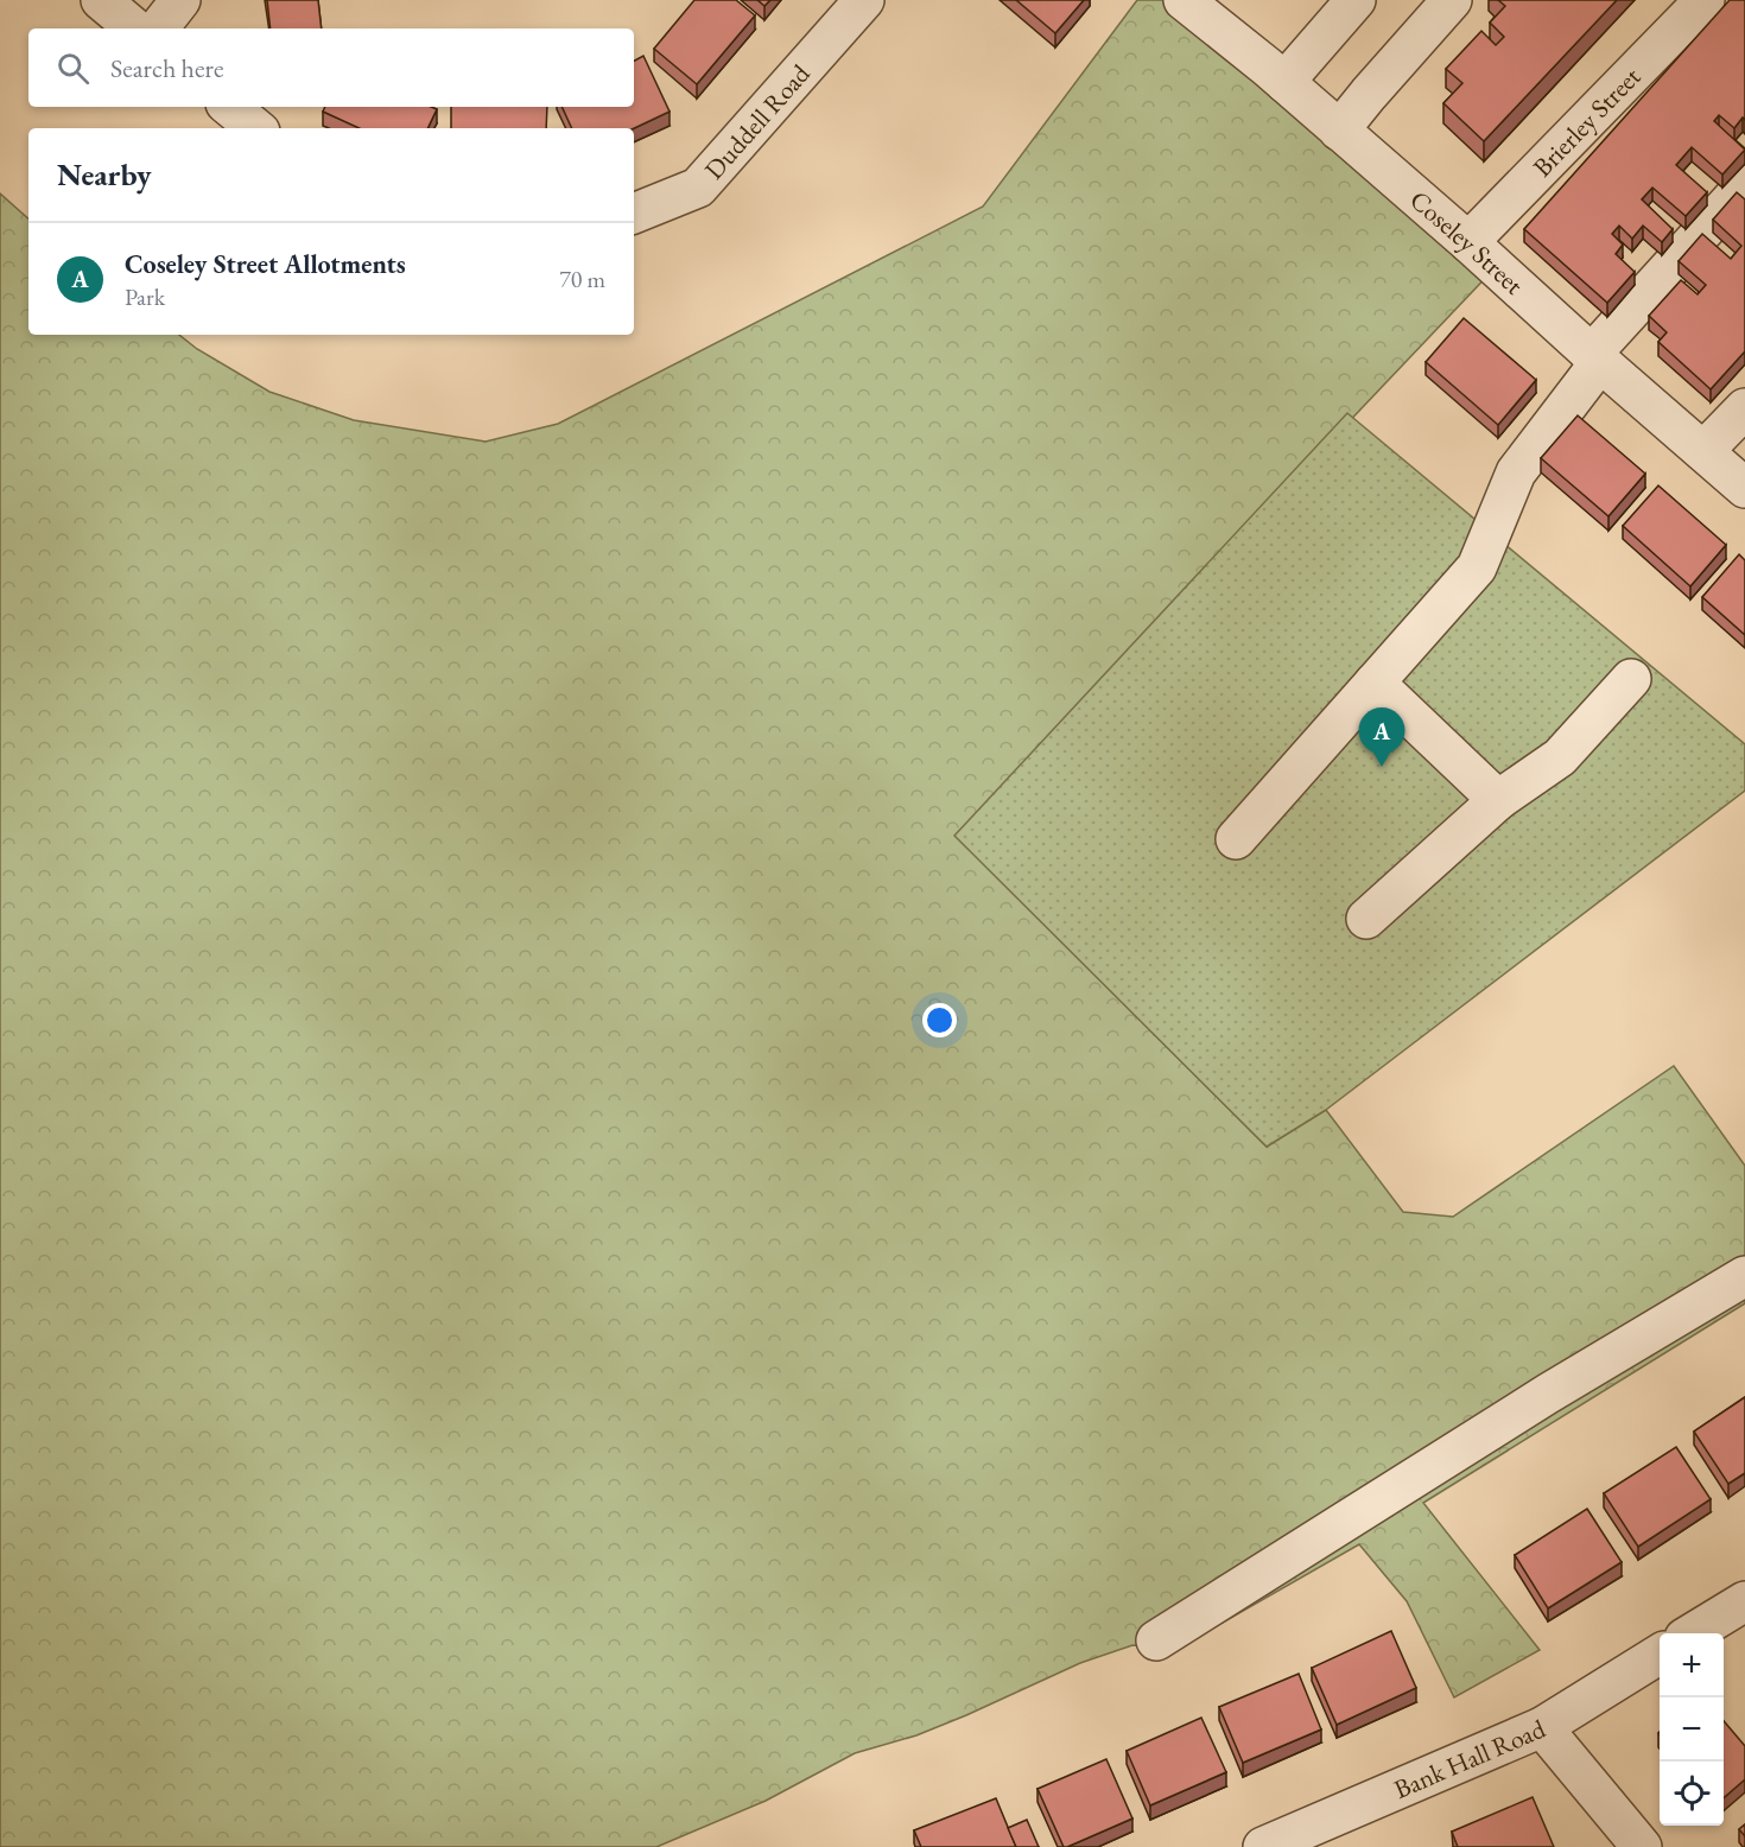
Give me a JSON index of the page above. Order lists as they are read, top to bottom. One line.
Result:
{"streets":{"street":["Duddell Road","Brierley Street","Coseley Street","Bank Hall Road"]},"crossings":[["Brierley Street","Coseley Street"]],"page":{"search":"Search here","heading":"Nearby","list":[{"mark":"A","name":"Coseley Street Allotments","note":"Park","value":"70 m"}],"pins":"A","map_buttons":["+","−"]}}
